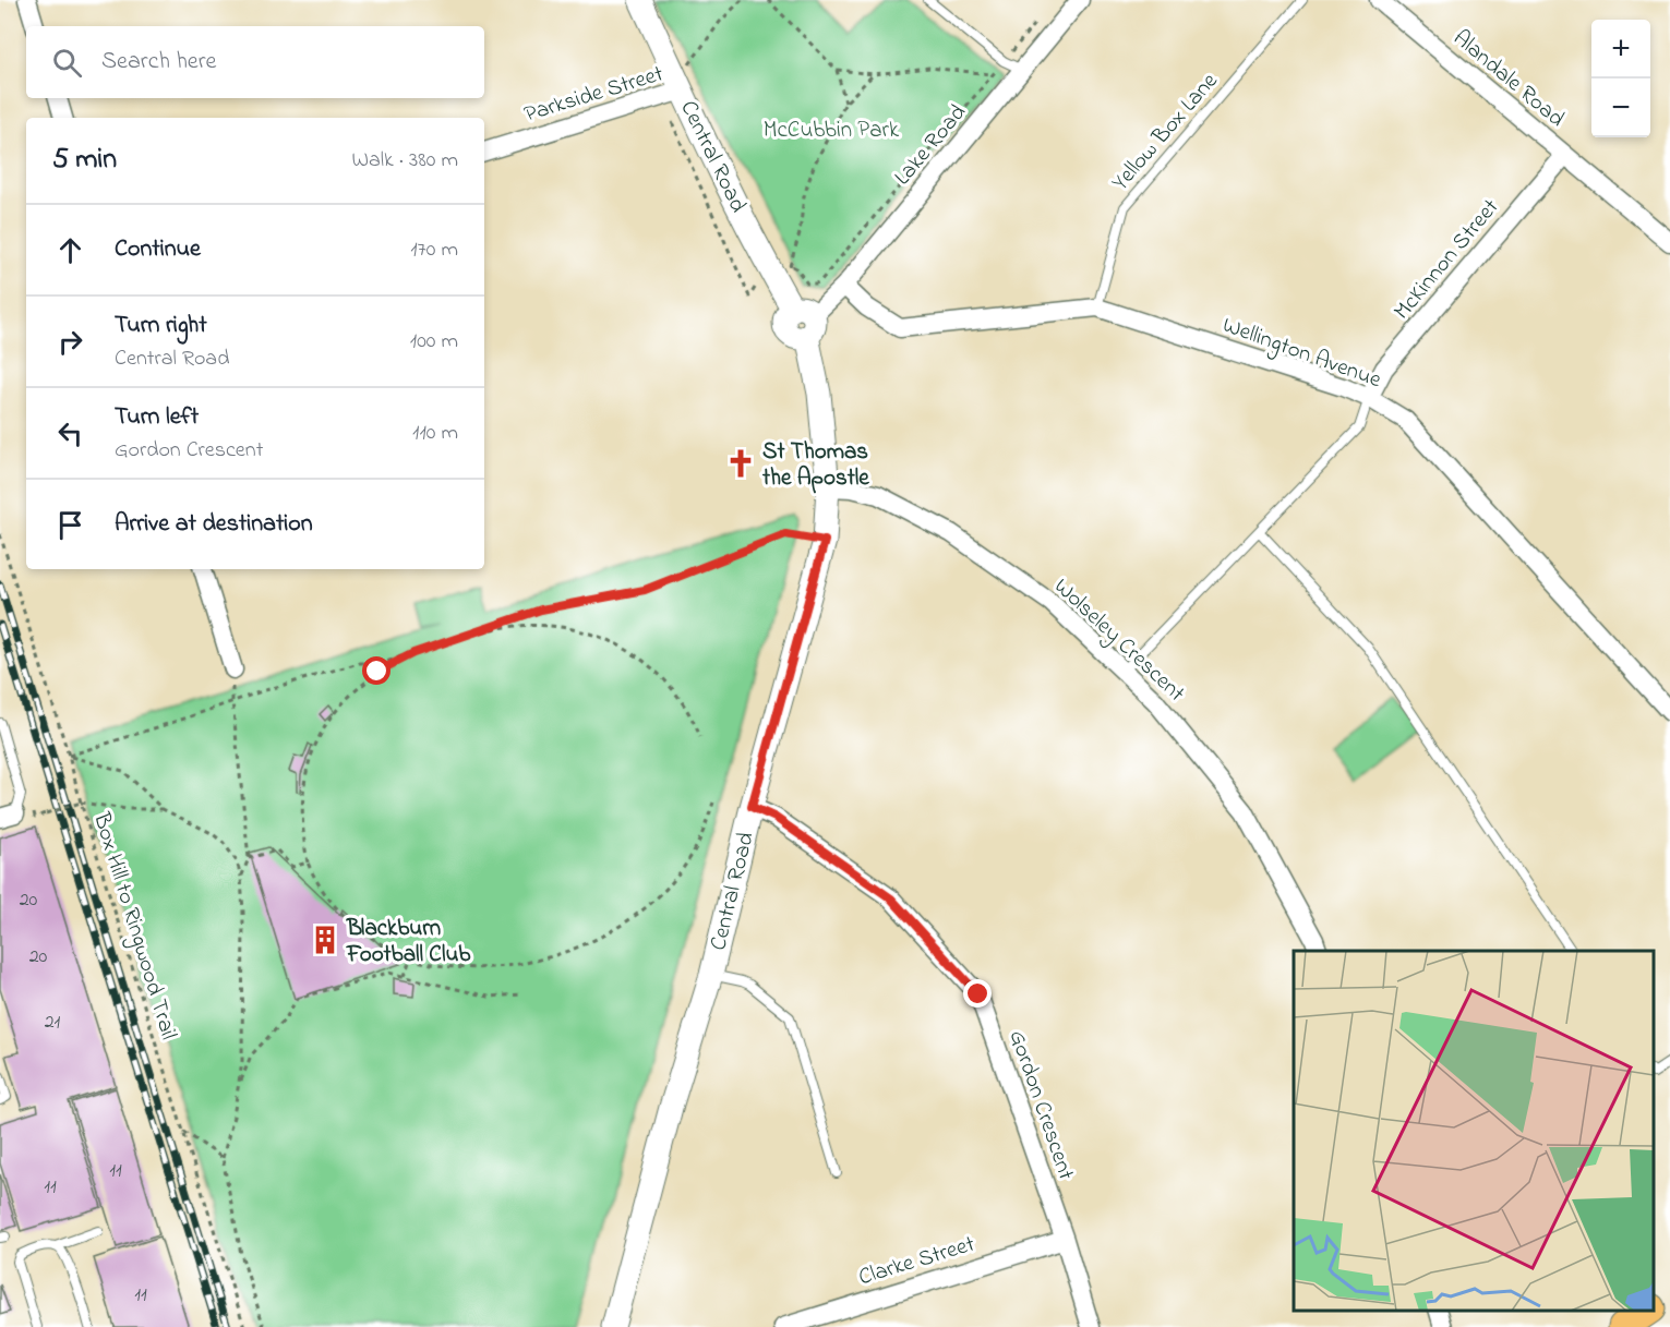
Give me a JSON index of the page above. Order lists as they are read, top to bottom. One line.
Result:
{"streets":{"street":["Alandale Road","Parkside Street","Lake Road","Central Road","McKinnon Street","Wellington Avenue","Wolseley Crescent","Gordon Crescent","Clarke Street"],"lane":["Yellow Box Lane"],"path":["Box Hill to Ringwood Trail"]},"crossings":[["Alandale Road","McKinnon Street"],["Parkside Street","Central Road"],["Yellow Box Lane","Wellington Avenue"],["Lake Road","Central Road"],["Lake Road","Wellington Avenue"],["Central Road","Wolseley Crescent"],["Central Road","Gordon Crescent"],["McKinnon Street","Wellington Avenue"],["Gordon Crescent","Clarke Street"]],"parks":["McCubbin Park"],"places":{"church":["St Thomas the Apostle"],"building":["Blackburn Football Club"]},"house_numbers":["20","20","21","11","11","11"],"page":{"map_buttons":["+","−"],"search":"Search here","heading":["5 min","Walk · 380 m"],"list":[["Continue","170 m"],["Turn right","Central Road","100 m"],["Turn left","Gordon Crescent","110 m"],"Arrive at destination"]}}
